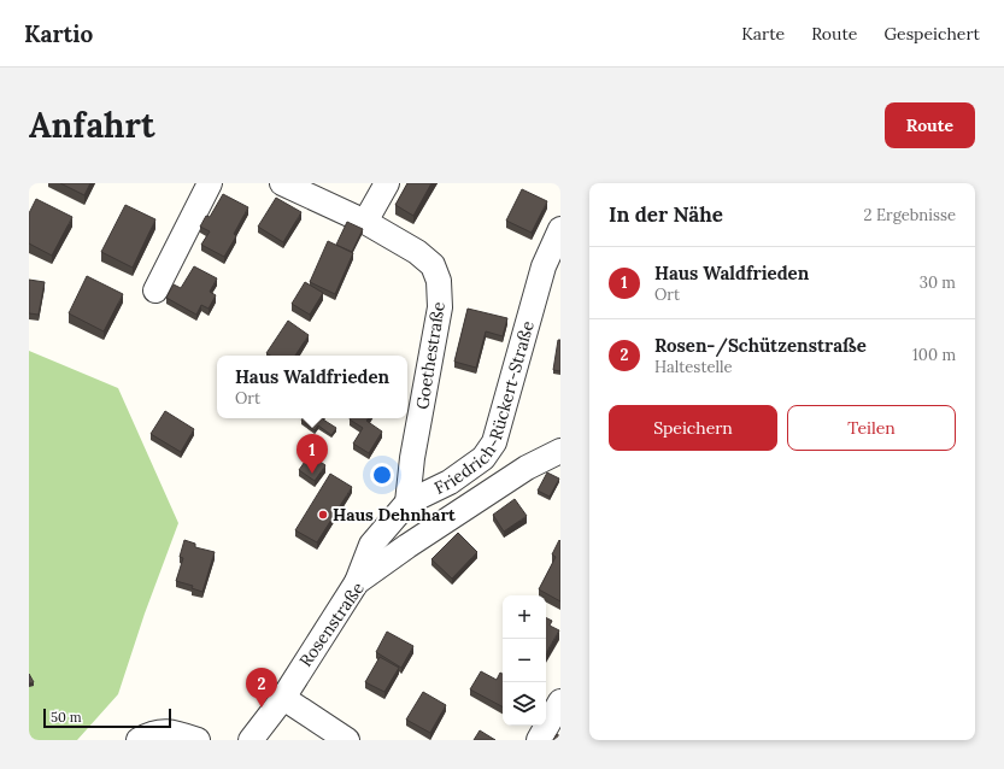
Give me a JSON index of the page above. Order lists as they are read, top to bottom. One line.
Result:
{"streets":{"street":["Goethestraße","Friedrich-Rückert-Straße","Rosenstraße"]},"crossings":[["Goethestraße","Friedrich-Rückert-Straße"],["Friedrich-Rückert-Straße","Rosenstraße"]],"places":["Haus Dehnhart"],"scale_bar":"50 m","page":{"header":"Kartio","nav":["Karte","Route","Gespeichert"],"buttons":["Route",["Speichern","Teilen"]],"title":"Anfahrt","heading":["In der Nähe","2 Ergebnisse"],"list":[{"mark":"1","name":"Haus Waldfrieden","note":"Ort","value":"30 m"},{"mark":"2","name":"Rosen-/Schützenstraße","note":"Haltestelle","value":"100 m"}],"popup":["Haus Waldfrieden","Ort"],"pins":["1","2"],"map_buttons":["+","−"],"scale":"50 m"}}
